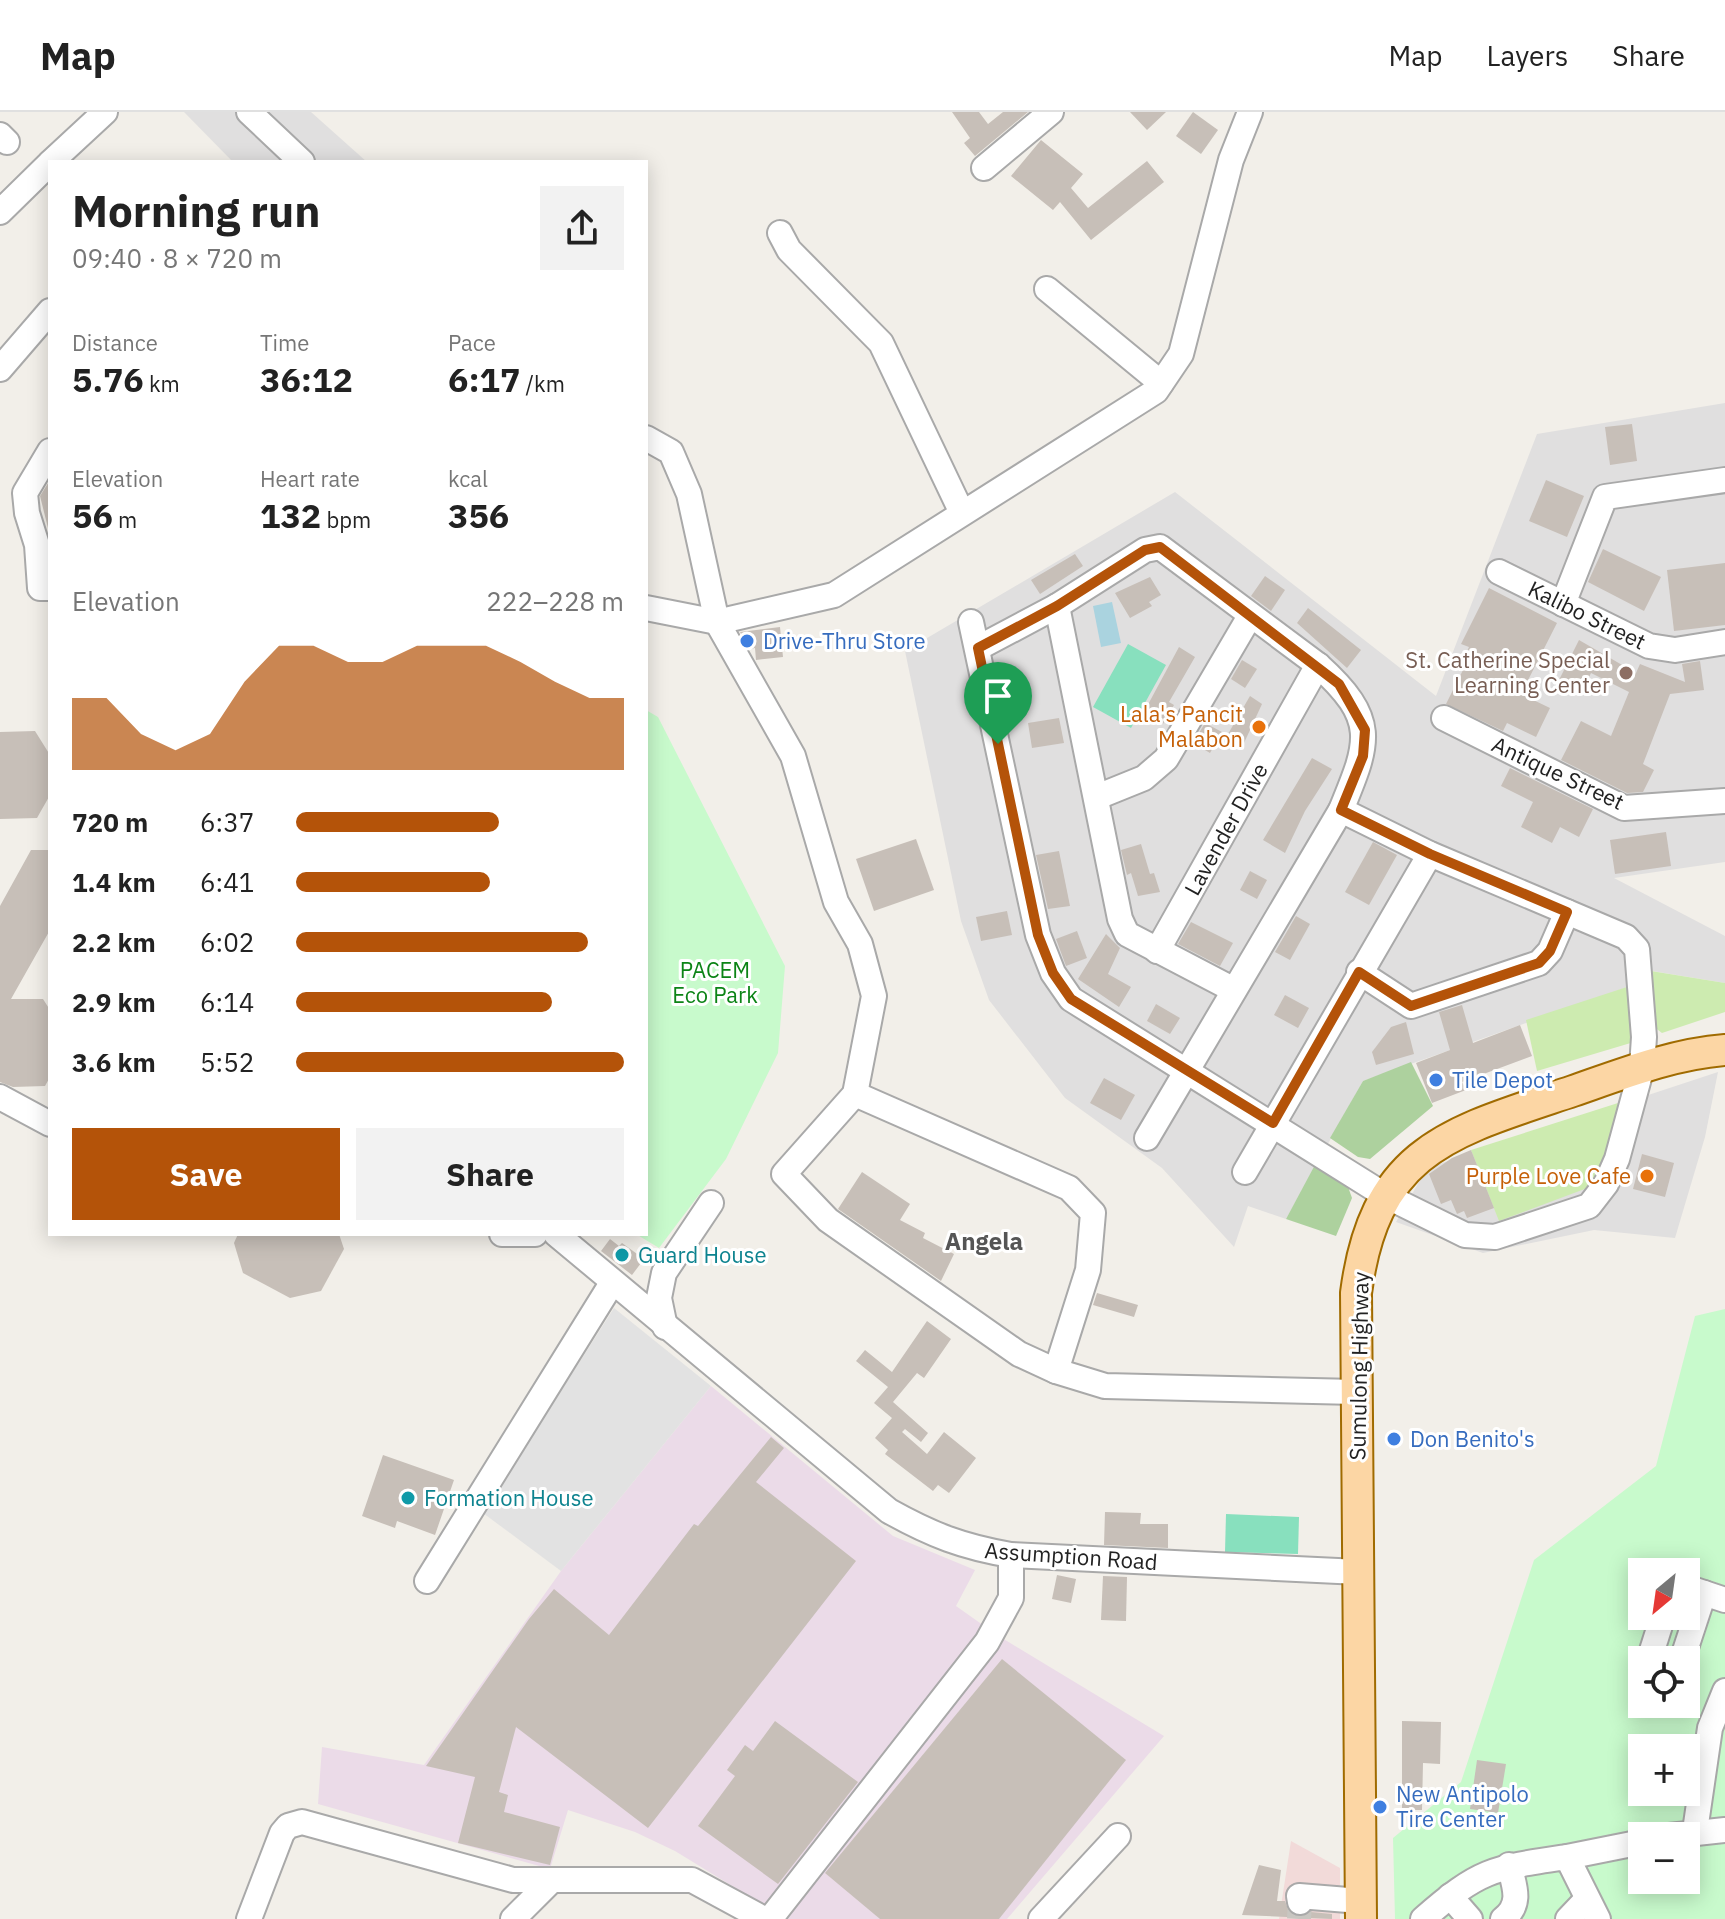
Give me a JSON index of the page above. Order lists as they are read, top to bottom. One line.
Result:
{"streets":{"main road":["Sumulong Highway"],"street":["Kalibo Street","Antique Street","Lavender Drive","Assumption Road"]},"crossings":[["Sumulong Highway","Assumption Road"]],"districts":["Angela"],"parks":["PACEM Eco Park"],"places":["Drive-Thru Store","St. Catherine Special Learning Center","Lala's Pancit Malabon","Tile Depot","Purple Love Cafe","Guard House","Don Benito's","Formation House","New Antipolo Tire Center"],"north":"bottom left","page":{"header":"Map","nav":["Map","Layers","Share"],"heading":["Morning run","09:40 · 8 × 720 m"],"stats":[["Distance","5.76 km"],["Time","36:12"],["Pace","6:17 /km"],["Elevation","56 m"],["Heart rate","132 bpm"],["kcal","356"]],"chart":["Elevation","222–228 m"],"list":[{"name":"720 m","note":"6:37"},{"name":"1.4 km","note":"6:41"},{"name":"2.2 km","note":"6:02"},{"name":"2.9 km","note":"6:14"},{"name":"3.6 km","note":"5:52"}],"buttons":["Save","Share"],"map_buttons":["+","−"]}}
